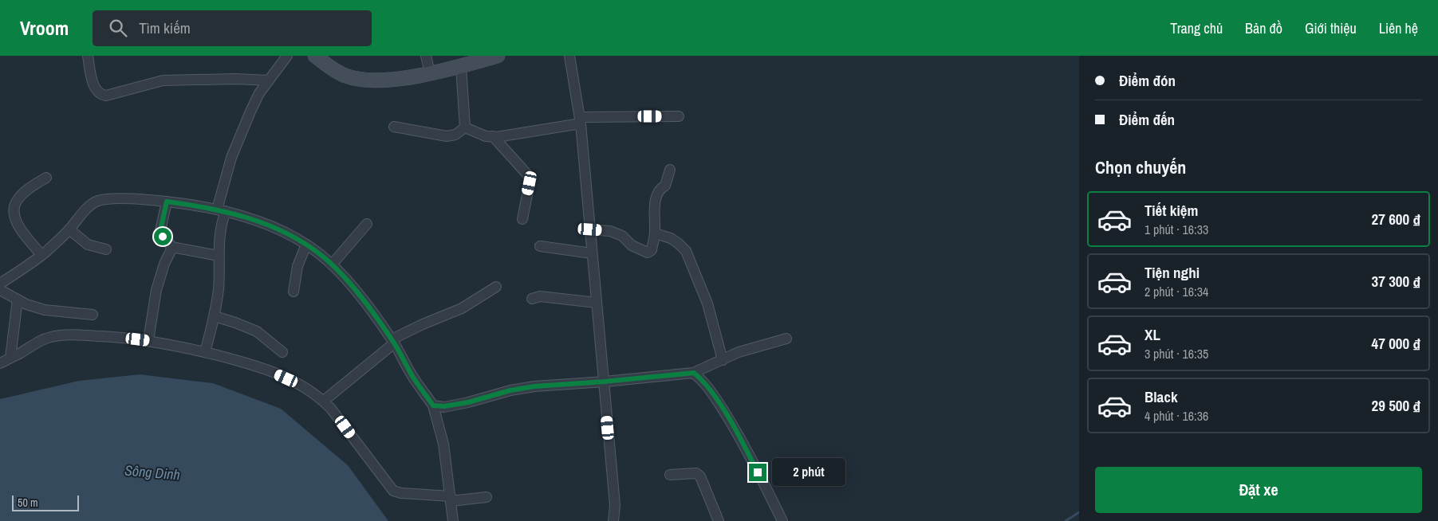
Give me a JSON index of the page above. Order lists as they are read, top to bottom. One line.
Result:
{"water":["Sông Dinh"],"scale_bar":"50 m","page":{"header":"Vroom","search":"Tìm kiếm","nav":["Trang chủ","Bản đồ","Giới thiệu","Liên hệ"],"banner":["Điểm đón","Điểm đến"],"heading":"Chọn chuyến","list":[{"name":"Tiết kiệm","note":"1 phút · 16:33","value":"27 600 ₫"},{"name":"Tiện nghi","note":"2 phút · 16:34","value":"37 300 ₫"},{"name":"XL","note":"3 phút · 16:35","value":"47 000 ₫"},{"name":"Black","note":"4 phút · 16:36","value":"29 500 ₫"}],"bubble":"2 phút","buttons":"Đặt xe","scale":"50 m"}}
